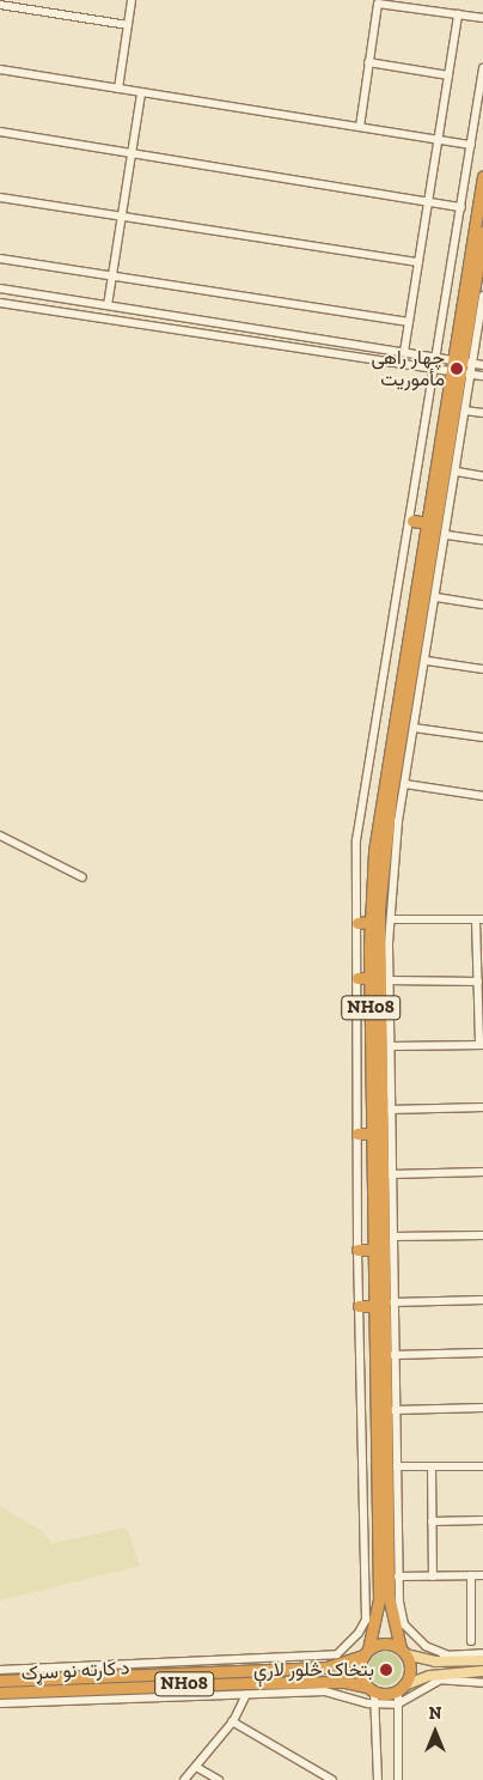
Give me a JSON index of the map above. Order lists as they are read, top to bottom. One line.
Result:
{"streets":{"highway":["NH08","د کارته نو سړک"]},"crossings":[["NH08","د کارته نو سړک"]],"places":["چهار راهی مأموریت","بتخاک څلور لارې"],"north":"top"}
